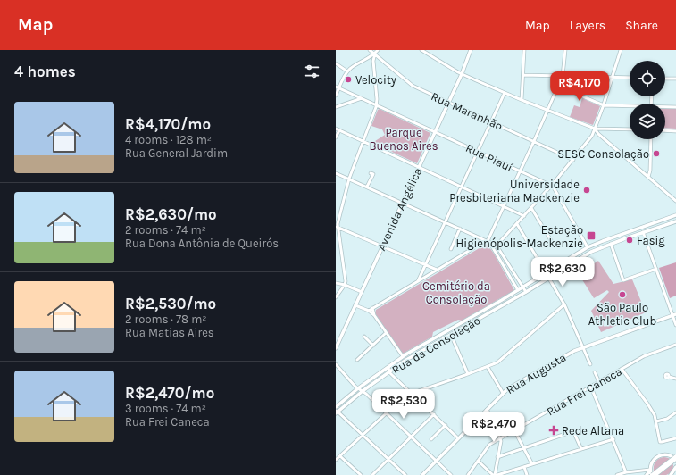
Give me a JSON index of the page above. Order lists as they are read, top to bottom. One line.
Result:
{"streets":{"main road":["Avenida Angélica","Rua da Consolação","Rua Augusta"],"street":["Rua Maranhão","Rua Piauí","Rua Frei Caneca"]},"crossings":[["Rua Maranhão","Avenida Angélica"],["Rua Piauí","Avenida Angélica"]],"parks":["Parque Buenos Aires","Cemitério da Consolação"],"places":{"other":["Velocity","SESC Consolação","Universidade Presbiteriana Mackenzie","Fasig","São Paulo Athletic Club"],"transit":["Estação Higienópolis-Mackenzie"],"health":["Rede Altana"]},"page":{"header":"Map","nav":["Map","Layers","Share"],"heading":"4 homes","price":["R$4,170","R$2,630","R$2,530","R$2,470"],"list":[{"name":"R$4,170/mo","note":"4 rooms · 128 m² · Rua General Jardim"},{"name":"R$2,630/mo","note":"2 rooms · 74 m² · Rua Dona Antônia de Queirós"},{"name":"R$2,530/mo","note":"2 rooms · 78 m² · Rua Matias Aires"},{"name":"R$2,470/mo","note":"3 rooms · 74 m² · Rua Frei Caneca"}]}}
